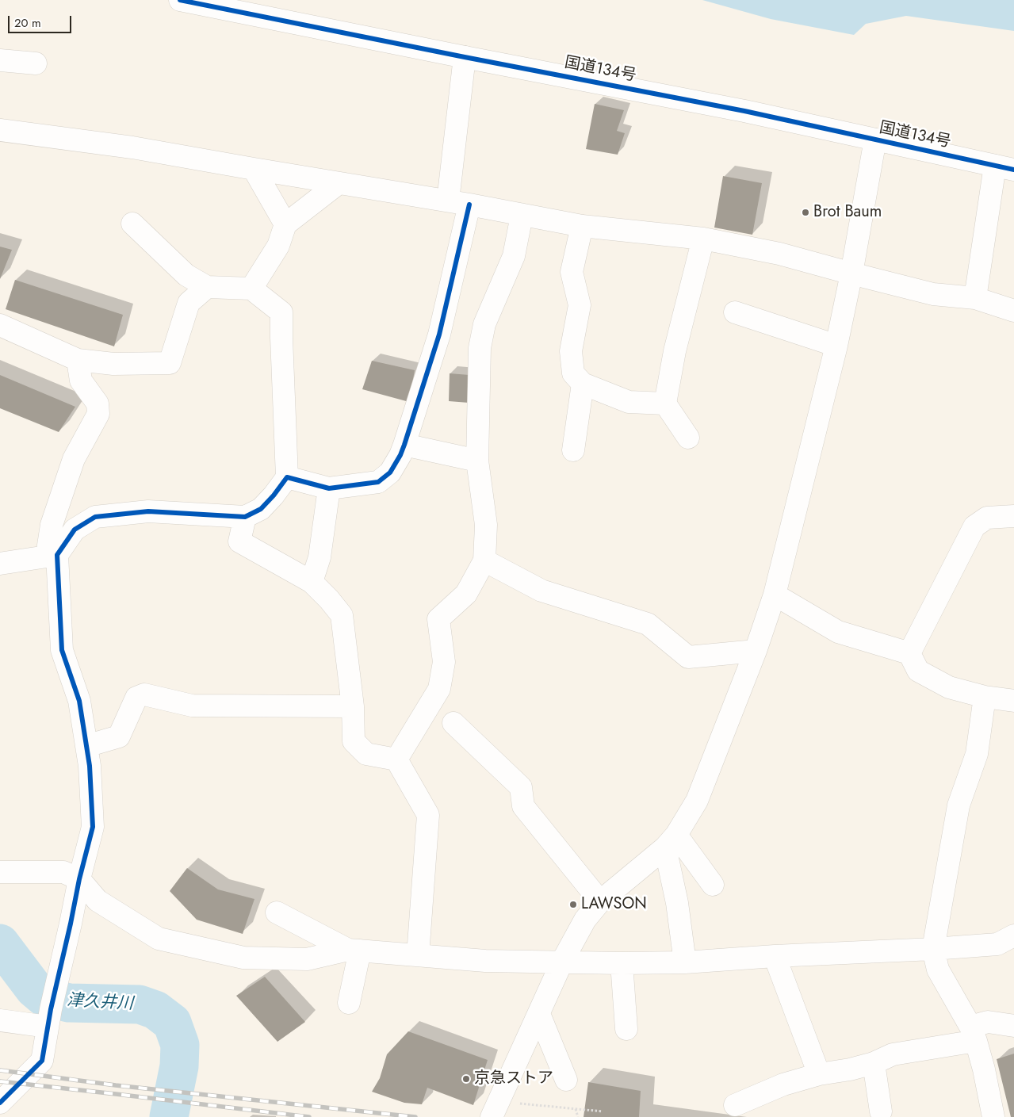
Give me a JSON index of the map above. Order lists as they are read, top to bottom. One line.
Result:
{"streets":{"main road":["国道134号"]},"water":["津久井川"],"places":["Brot Baum","LAWSON","京急ストア"],"scale_bar":"20 m"}
